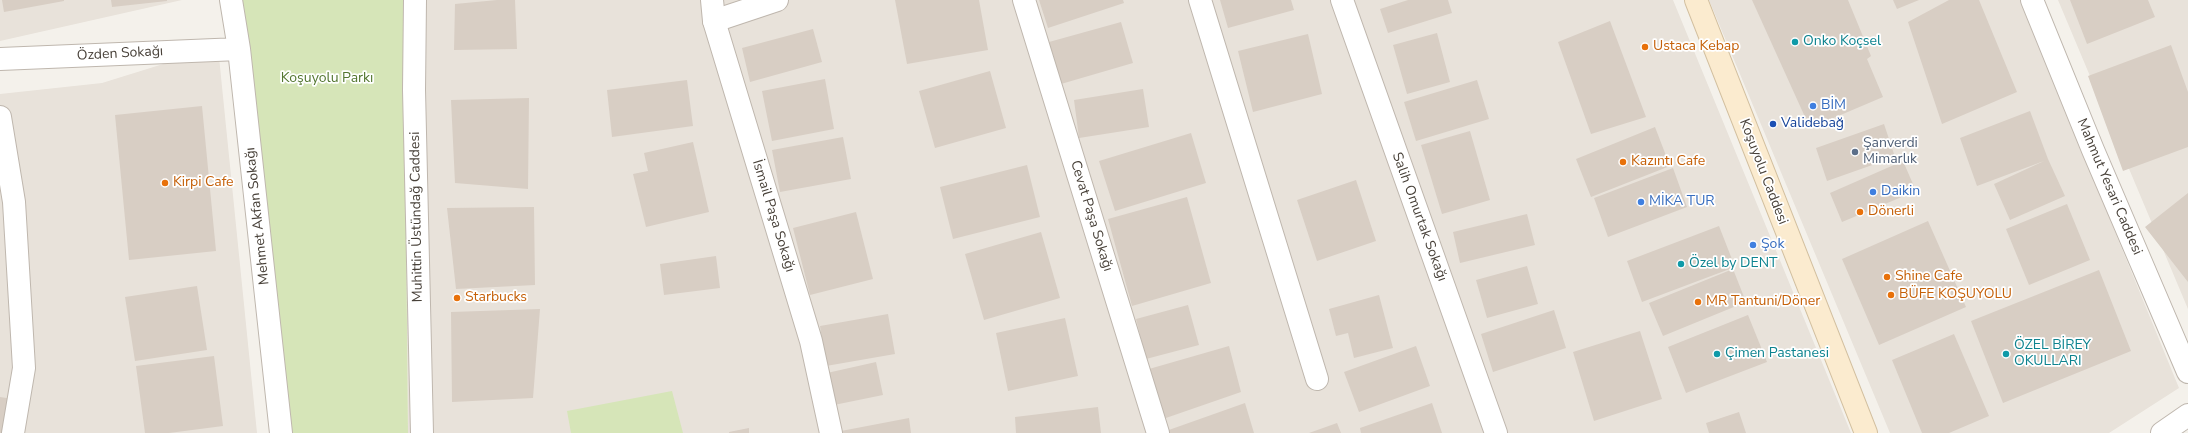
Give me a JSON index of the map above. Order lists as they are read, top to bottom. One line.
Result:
{"streets":{"main road":["Koşuyolu Caddesi"],"street":["Özden Sokağı","Mahmut Yesari Caddesi","Mehmet Akfan Sokağı","İsmail Paşa Sokağı","Cevat Paşa Sokağı","Muhittin Üstündağ Caddesi","Salih Omurtak Sokağı"]},"crossings":[["Özden Sokağı","Mehmet Akfan Sokağı"]],"parks":["Koşuyolu Parkı"],"places":["Onko Koçsel","Ustaca Kebap","BİM","Validebağ","Şanverdi Mimarlık","Kazıntı Cafe","Kirpi Cafe","Daikin","MİKA TUR","Dönerli","Şok","Özel by DENT","Shine Cafe","BÜFE KOŞUYOLU","Starbucks","MR Tantuni/Döner","Çimen Pastanesi","ÖZEL BİREY OKULLARI"]}
